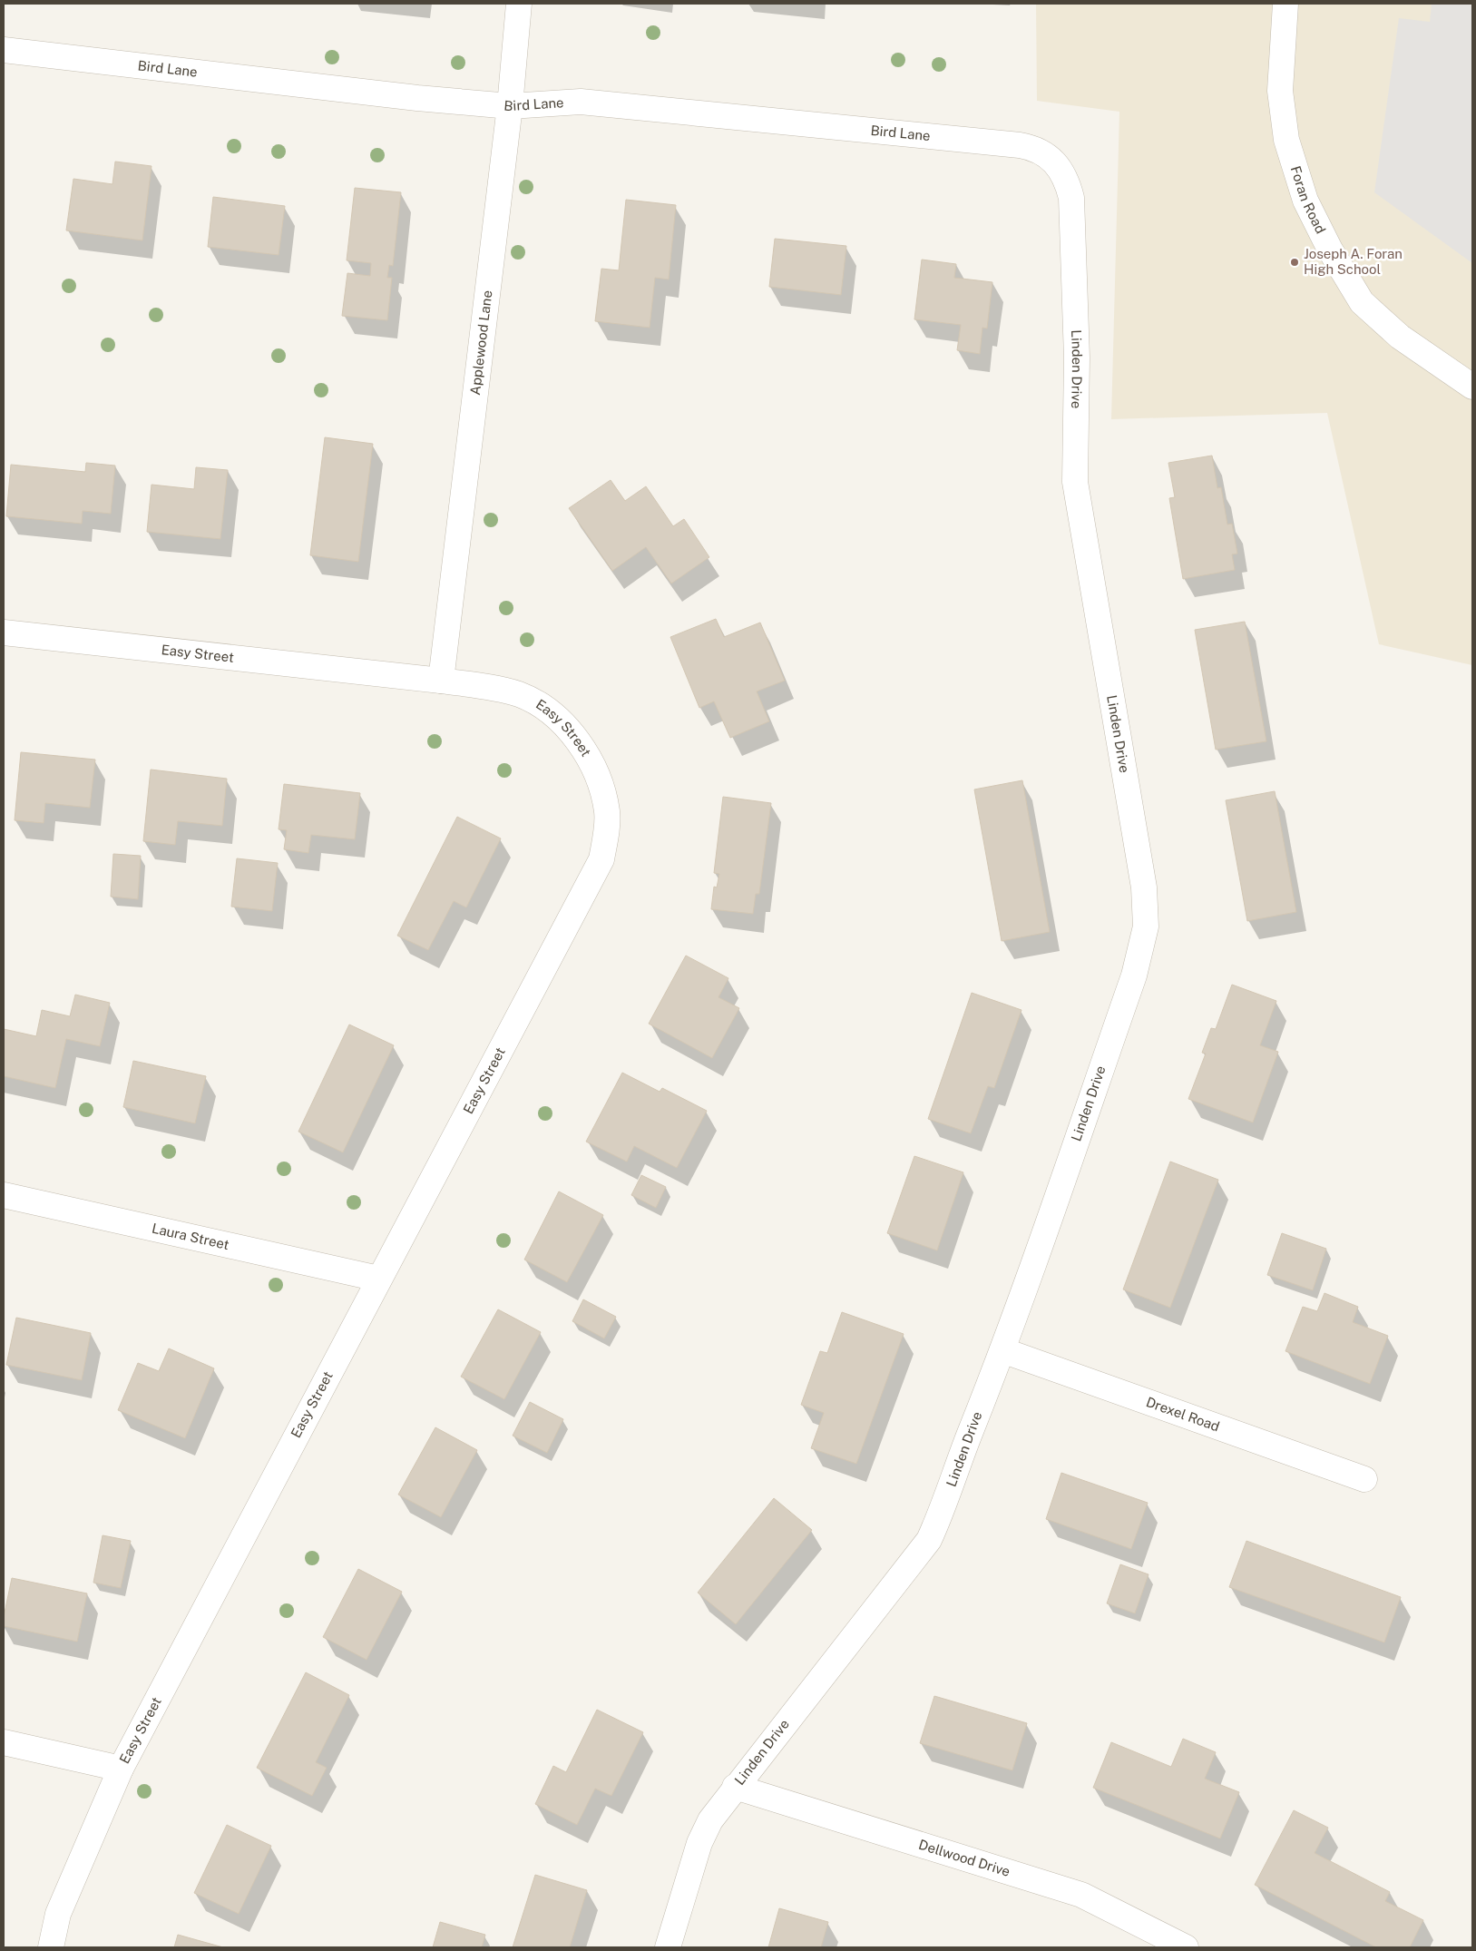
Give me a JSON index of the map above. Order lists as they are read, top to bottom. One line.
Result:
{"streets":{"street":["Bird Lane","Foran Road","Applewood Lane","Linden Drive","Easy Street","Laura Street","Drexel Road","Dellwood Drive"]},"crossings":[["Bird Lane","Applewood Lane"],["Bird Lane","Linden Drive"],["Applewood Lane","Easy Street"],["Linden Drive","Drexel Road"],["Linden Drive","Dellwood Drive"],["Easy Street","Laura Street"]],"places":["Joseph A. Foran High School"]}
